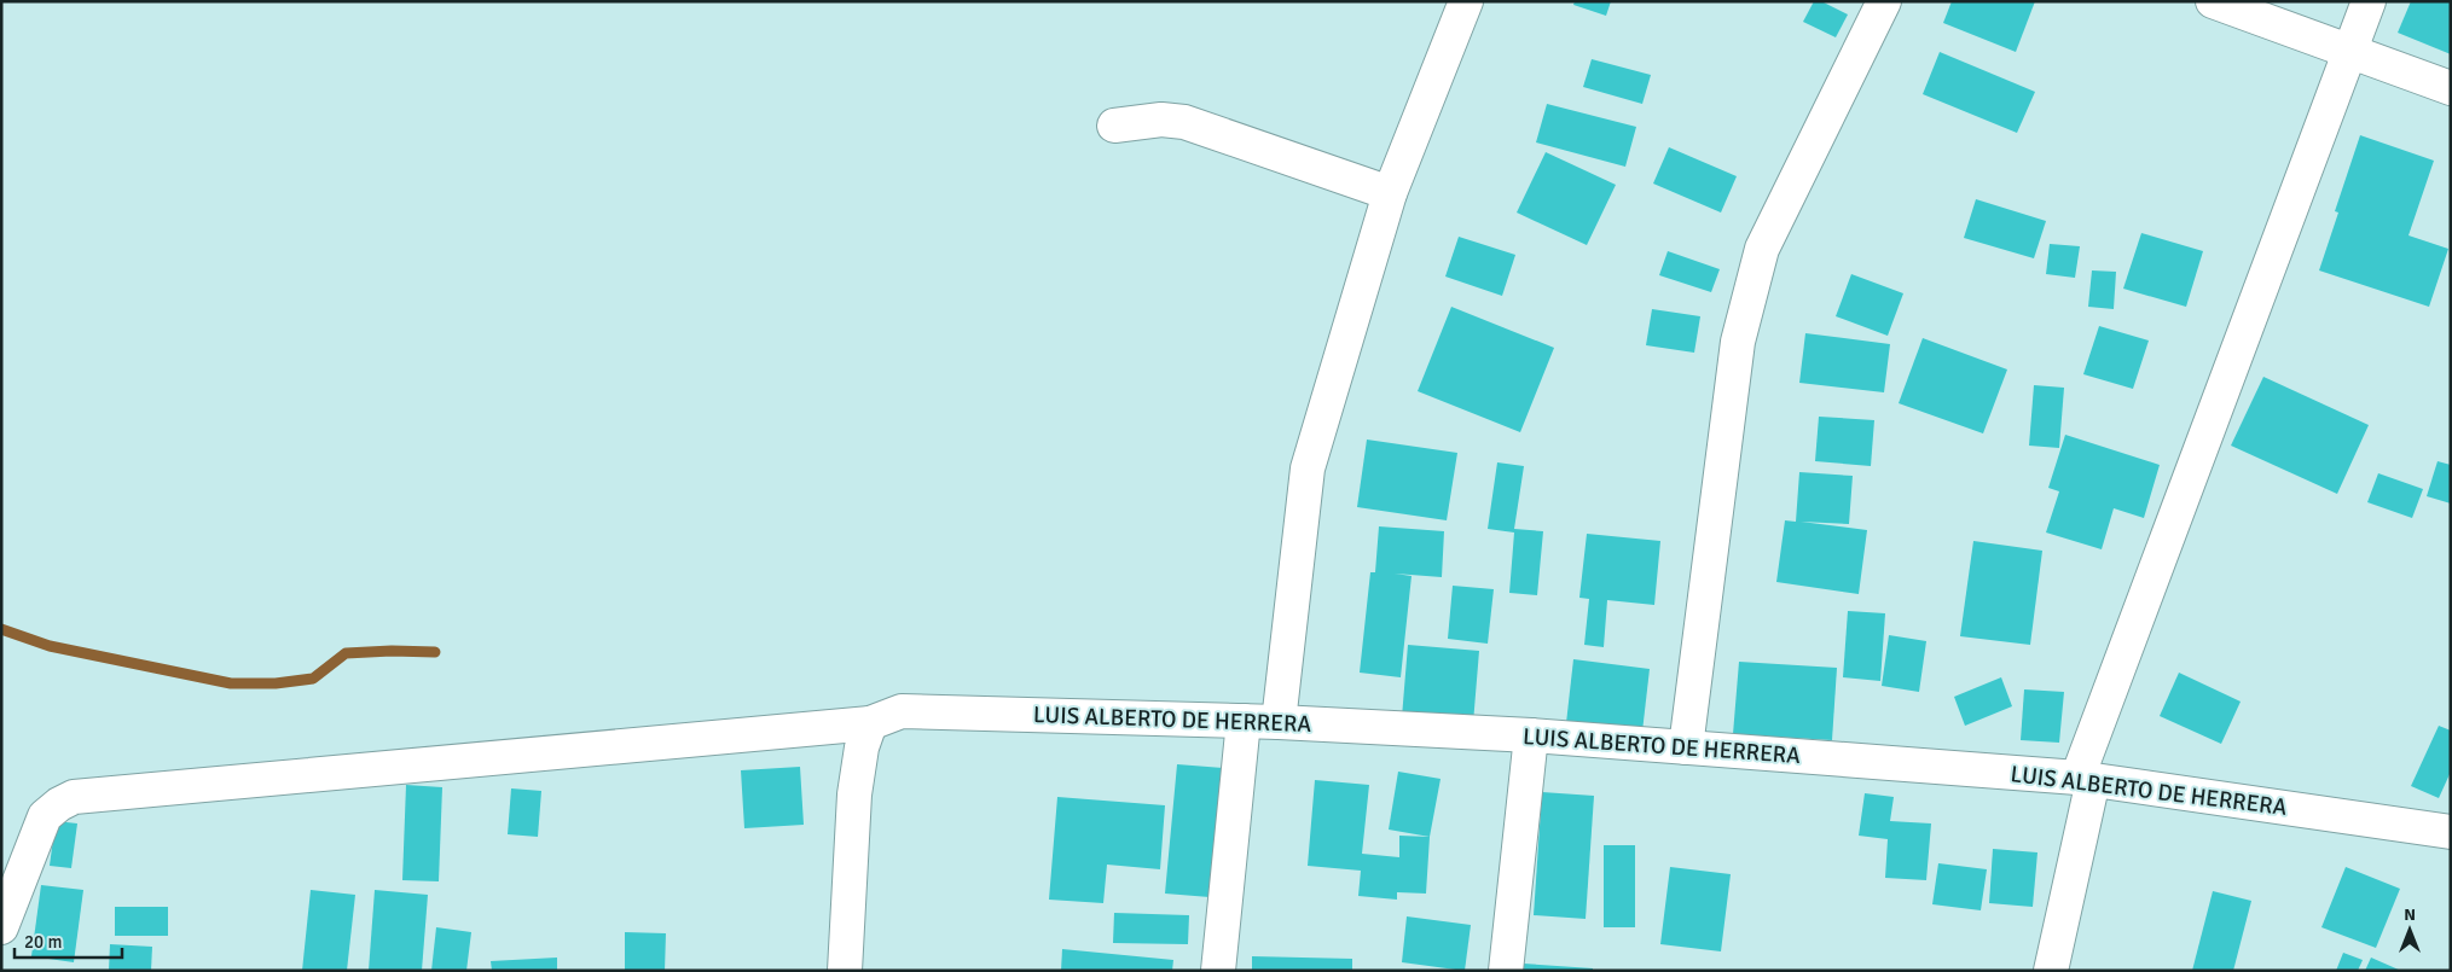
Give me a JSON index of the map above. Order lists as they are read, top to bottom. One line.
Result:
{"streets":{"street":["LUIS ALBERTO DE HERRERA"]},"scale_bar":"20 m","north":"top"}
